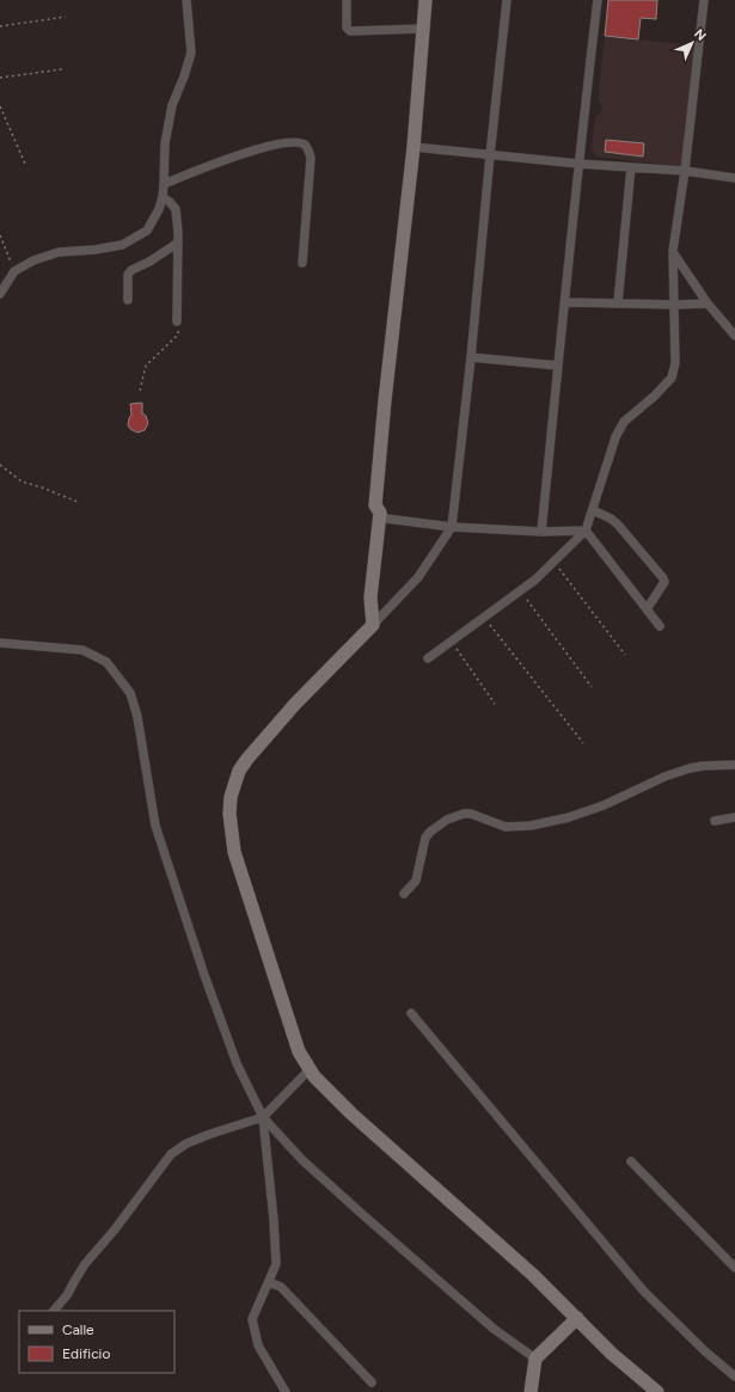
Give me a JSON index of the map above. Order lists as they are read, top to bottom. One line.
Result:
{"legend":["Calle","Edificio"],"north":"top right"}
